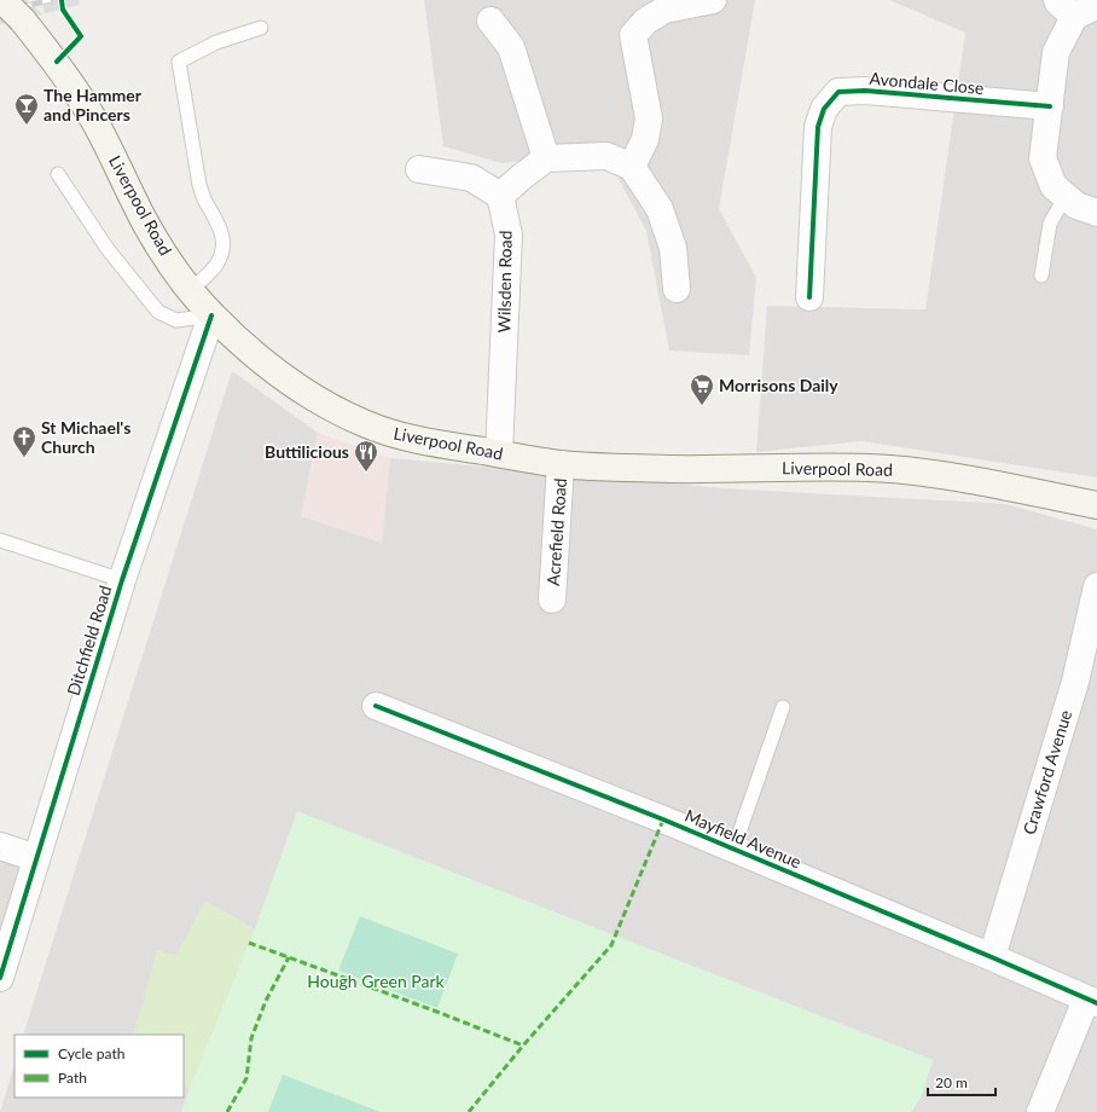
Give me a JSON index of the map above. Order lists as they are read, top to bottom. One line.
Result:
{"streets":{"main road":["Liverpool Road"],"street":["Avondale Close","Wilsden Road","Acrefield Road","Ditchfield Road","Crawford Avenue","Mayfield Avenue"]},"crossings":[["Liverpool Road","Wilsden Road"],["Liverpool Road","Acrefield Road"],["Liverpool Road","Ditchfield Road"],["Crawford Avenue","Mayfield Avenue"]],"parks":["Hough Green Park"],"places":{"bar":["The Hammer and Pincers"],"supermarket":["Morrisons Daily"],"church":["St Michael's Church"],"restaurant":["Buttilicious"]},"legend":["Cycle path","Path"],"scale_bar":"20 m"}
